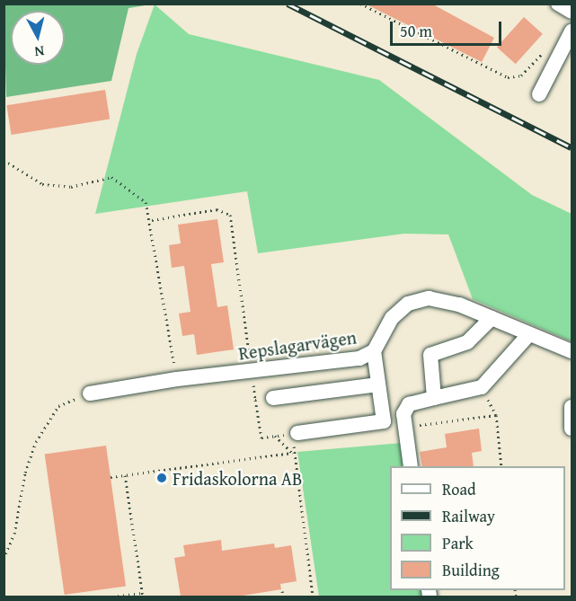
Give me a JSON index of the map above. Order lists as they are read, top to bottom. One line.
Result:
{"streets":{"street":["Repslagarvägen"]},"places":["Fridaskolorna AB"],"legend":["Road","Railway","Park","Building"],"scale_bar":"50 m","north":"bottom"}
